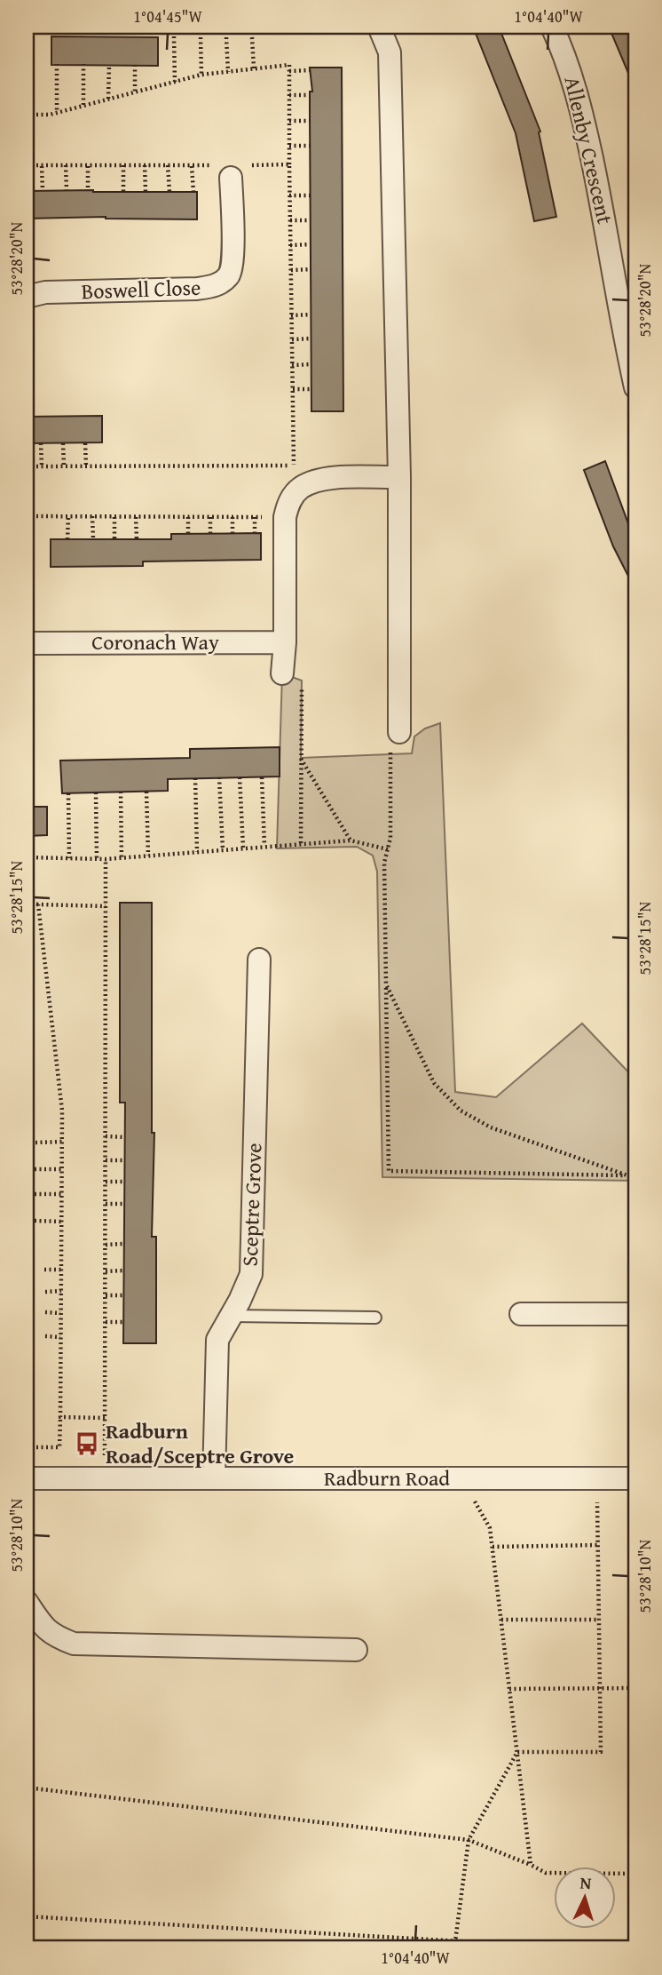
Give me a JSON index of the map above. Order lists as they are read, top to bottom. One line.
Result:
{"streets":{"street":["Allenby Crescent","Boswell Close","Coronach Way","Sceptre Grove","Radburn Road"]},"crossings":[["Sceptre Grove","Radburn Road"]],"places":{"bus stop":["Radburn Road/Sceptre Grove"]},"north":"top","coordinates":["1°04'45\"W","1°04'40\"W","53°28'20\"N","53°28'15\"N","53°28'10\"N"]}
